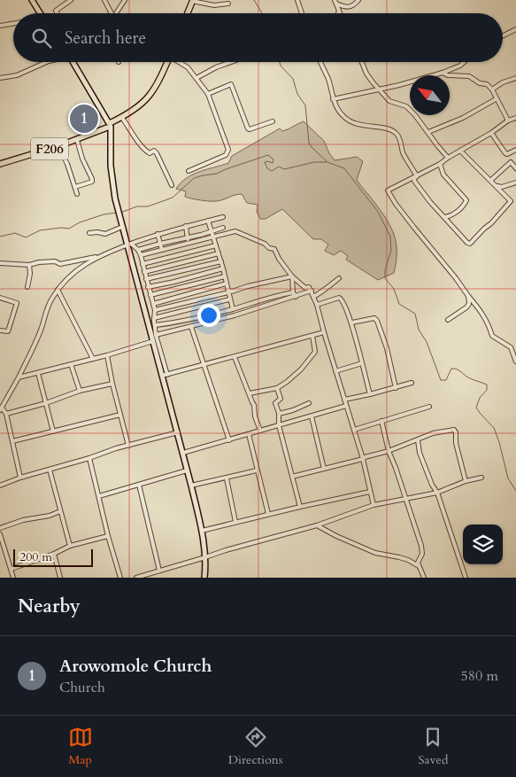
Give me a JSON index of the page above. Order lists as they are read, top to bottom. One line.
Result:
{"streets":{"main road":["F206"]},"scale_bar":"200 m","north":"top left","page":{"search":"Search here","pins":"1","scale":"200 m","heading":"Nearby","list":[{"mark":"1","name":"Arowomole Church","note":"Church","value":"580 m"}],"nav":["Map","Directions","Saved"]}}
